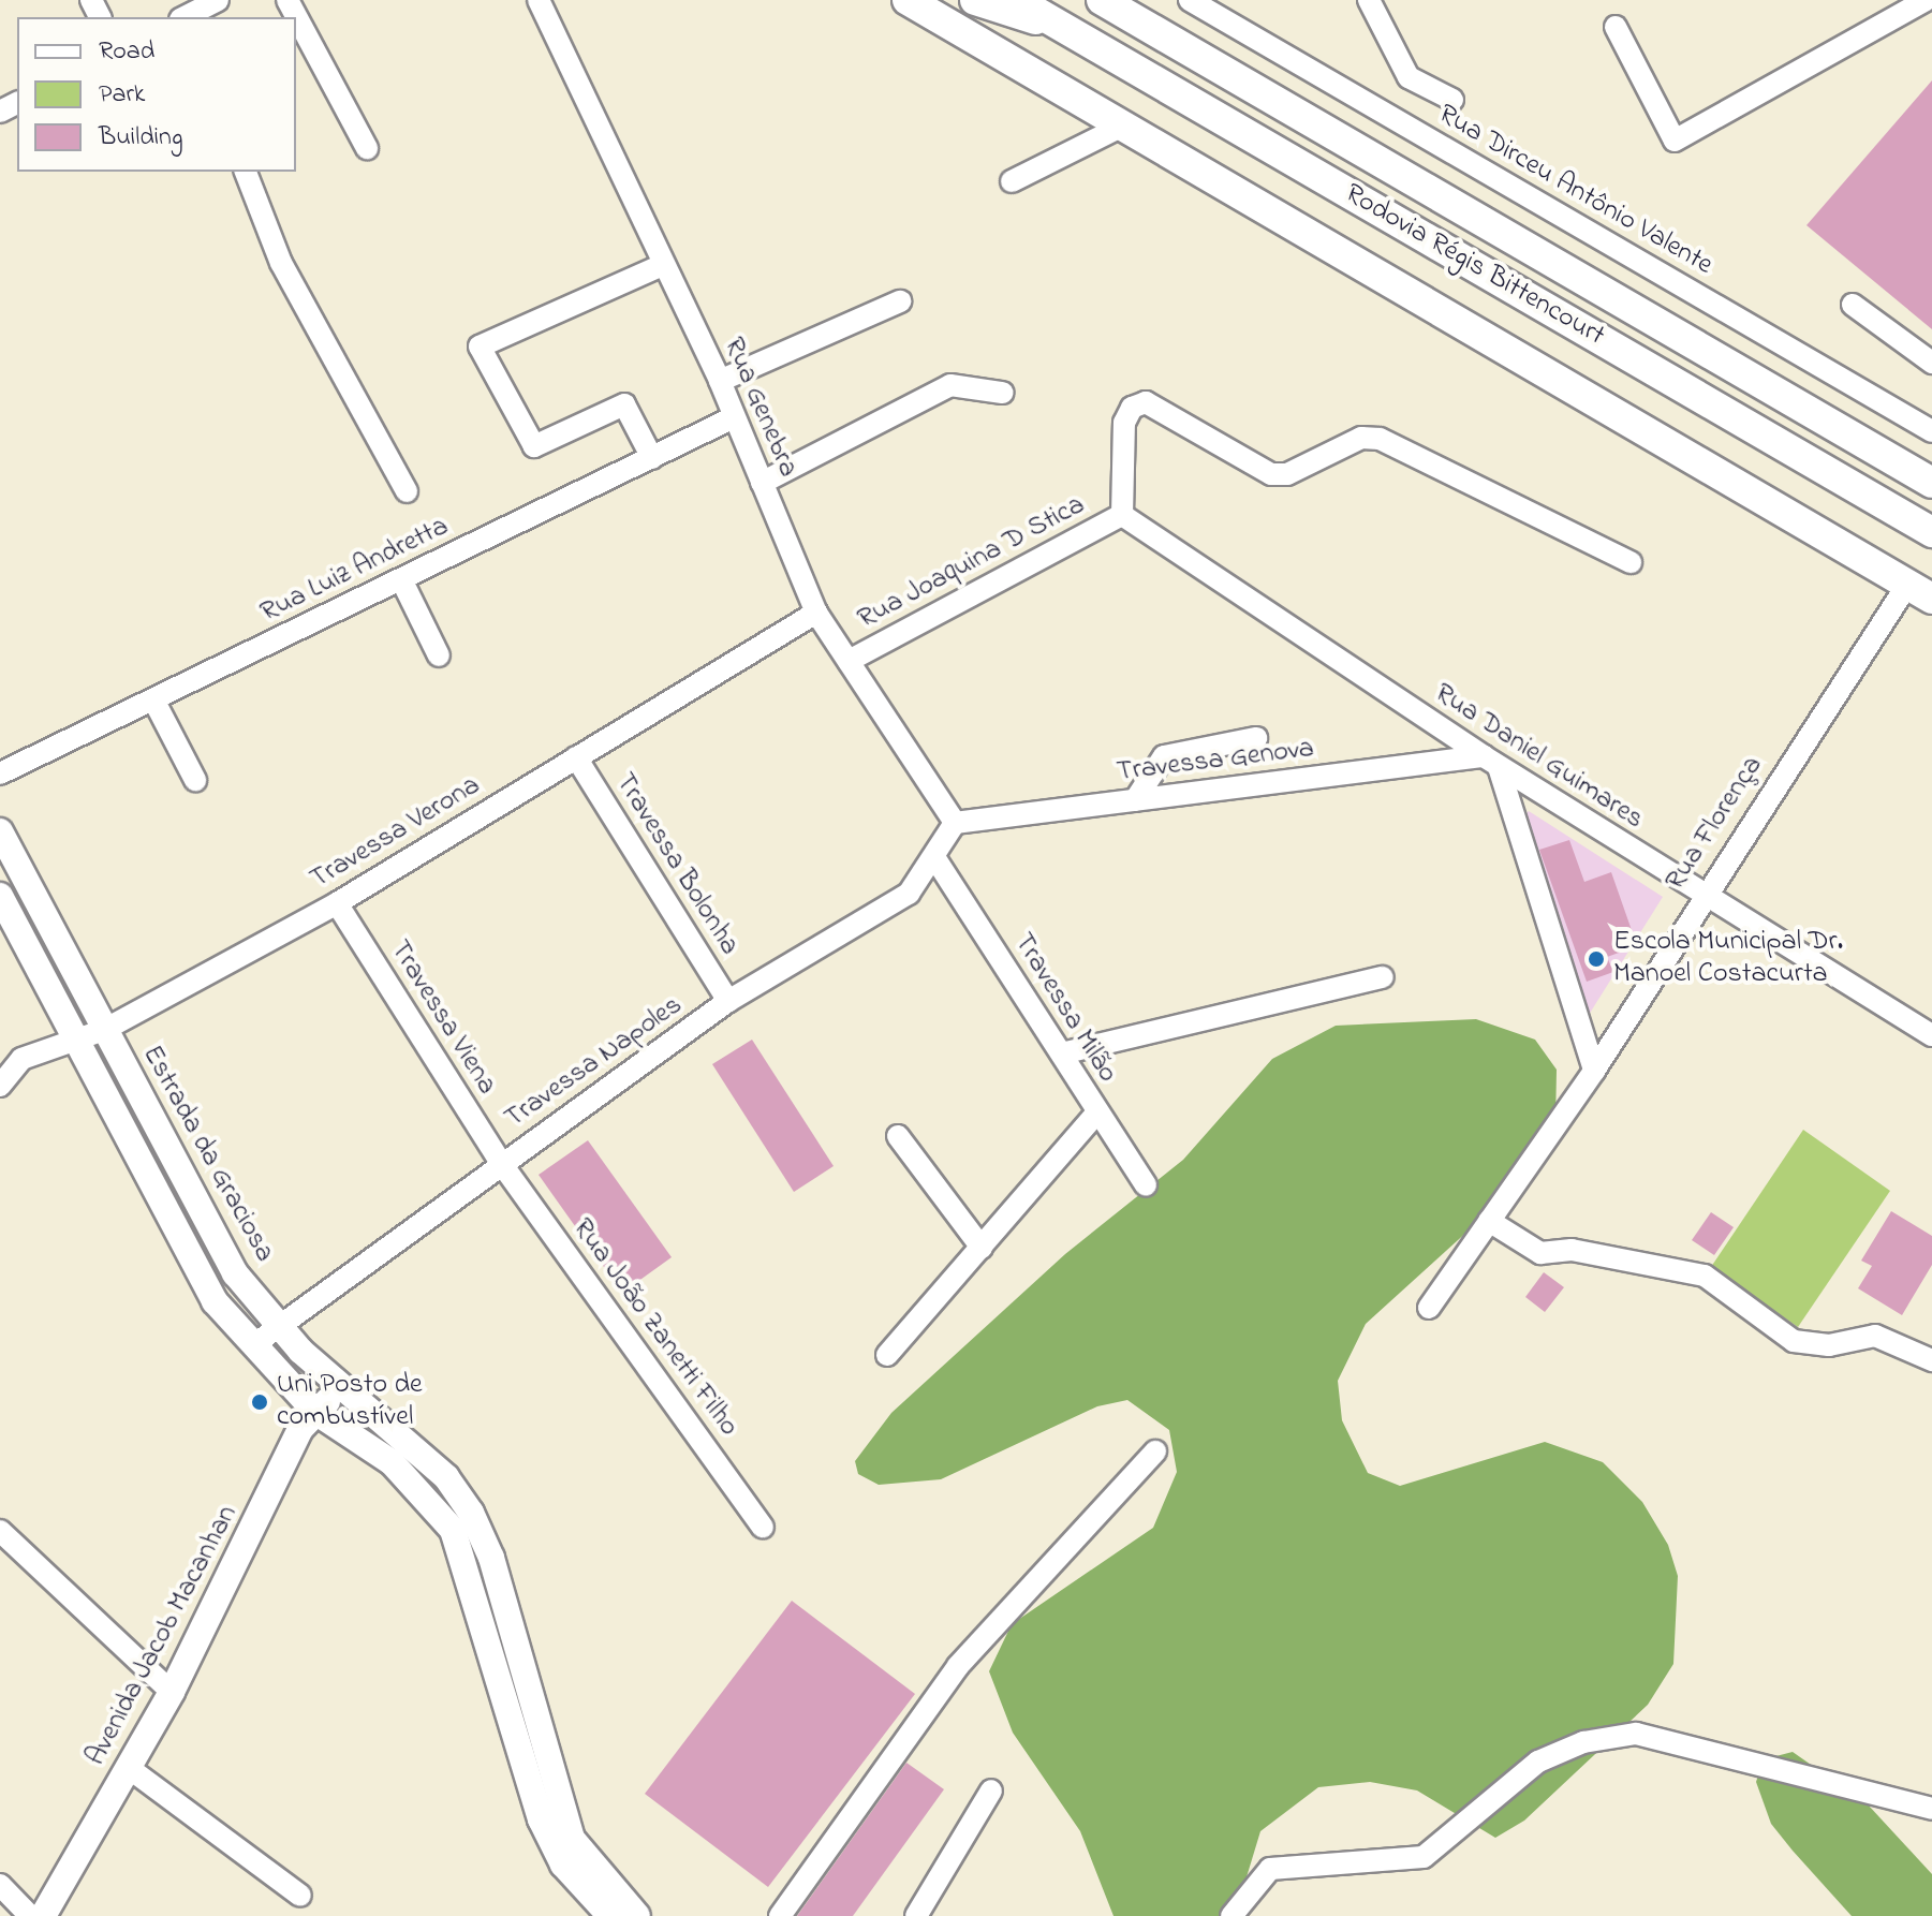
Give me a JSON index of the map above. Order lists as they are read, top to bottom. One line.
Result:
{"streets":{"highway":["Rodovia Régis Bittencourt"],"main road":["Estrada da Graciosa","Avenida Jacob Macanhan"],"street":["Rua Dirceu Antônio Valente","Rua Genebra","Rua Joaquina D Stica","Rua Luiz Andretta","Rua Daniel Guimares","Travessa Genova","Rua Florença","Travessa Verona","Travessa Bolonha","Travessa Milão","Travessa Viena","Travessa Napoles","Rua João Zanetti Filho"]},"crossings":[["Rua Genebra","Rua Joaquina D Stica"],["Rua Genebra","Rua Luiz Andretta"],["Rua Genebra","Travessa Genova"],["Rua Genebra","Travessa Verona"],["Rua Genebra","Travessa Napoles"],["Rua Joaquina D Stica","Rua Daniel Guimares"],["Rua Daniel Guimares","Travessa Genova"],["Rua Daniel Guimares","Rua Florença"],["Travessa Genova","Travessa Napoles"],["Travessa Verona","Travessa Bolonha"],["Travessa Verona","Travessa Viena"],["Travessa Verona","Estrada da Graciosa"],["Travessa Bolonha","Travessa Napoles"],["Travessa Milão","Travessa Napoles"],["Travessa Viena","Travessa Napoles"],["Travessa Viena","Rua João Zanetti Filho"],["Travessa Napoles","Estrada da Graciosa"],["Travessa Napoles","Rua João Zanetti Filho"],["Estrada da Graciosa","Avenida Jacob Macanhan"]],"places":["Escola Municipal Dr. Manoel Costacurta","Uni Posto de combustível"],"legend":["Road","Park","Building"]}
